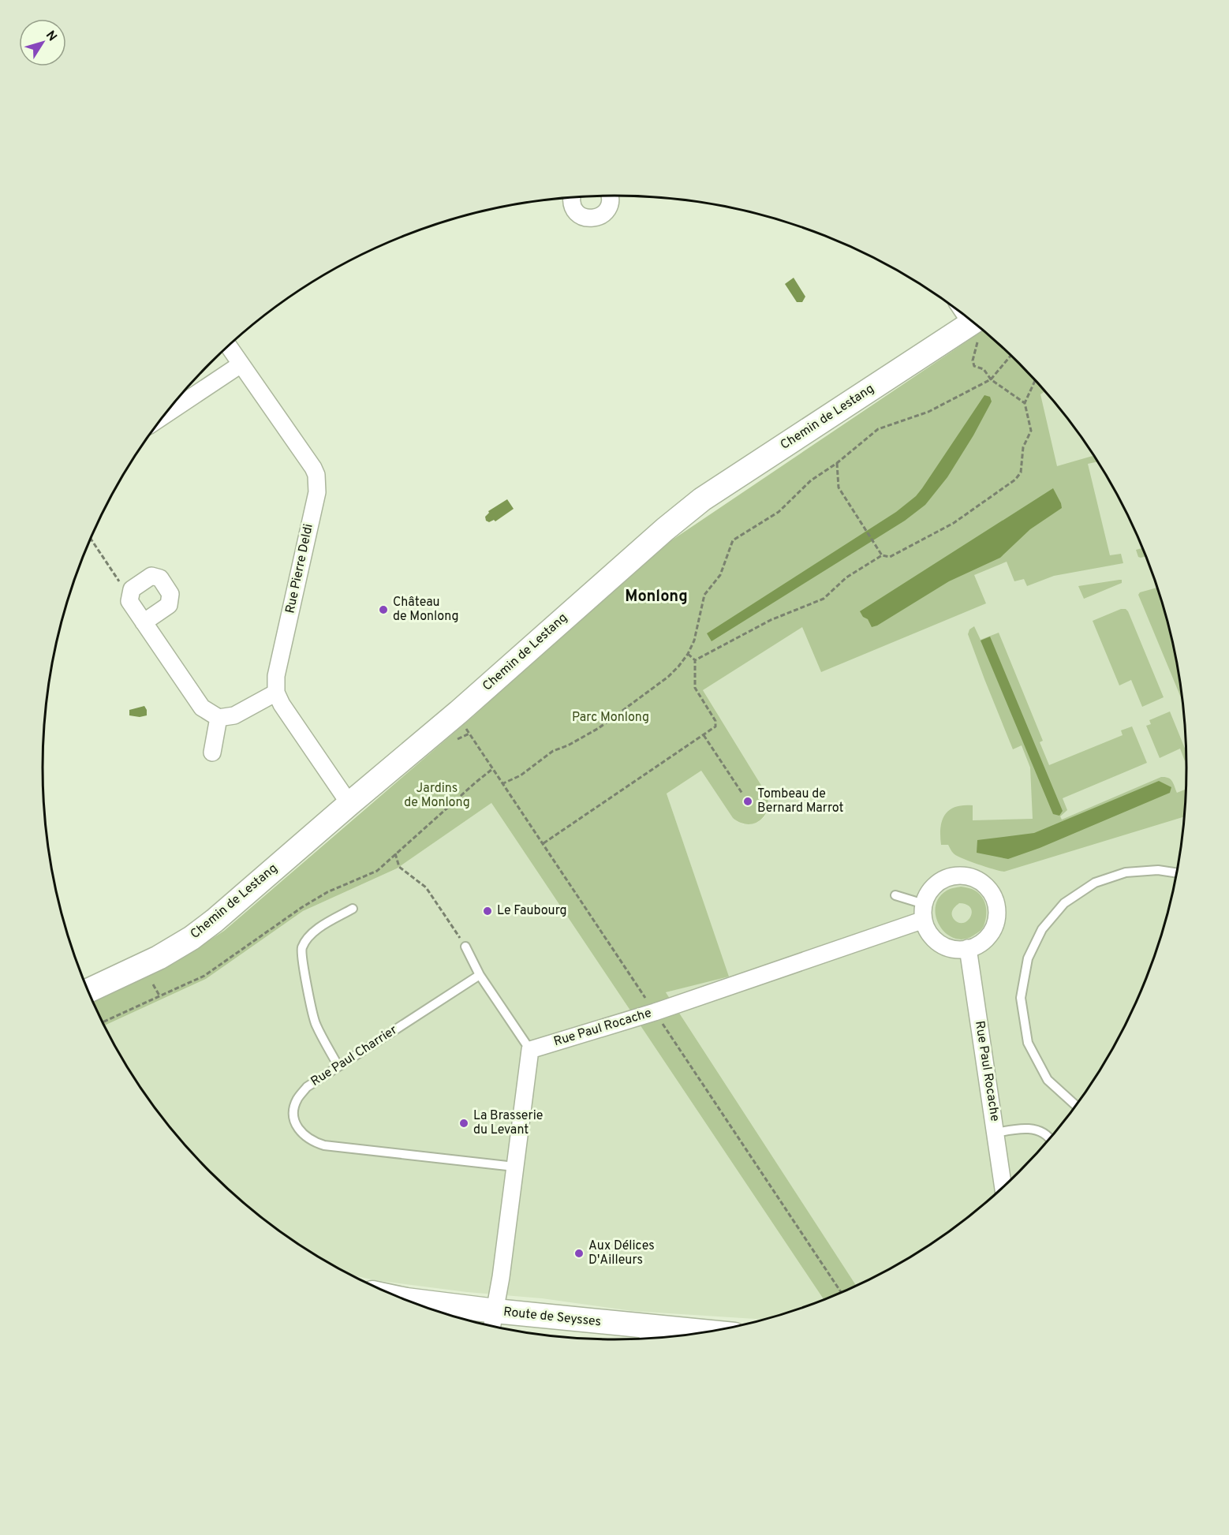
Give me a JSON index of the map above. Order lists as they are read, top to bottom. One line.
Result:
{"streets":{"street":["Chemin de Lestang","Rue Pierre Deldi","Rue Paul Rocache","Route de Seysses"],"lane":["Rue Paul Charrier"]},"districts":["Monlong"],"parks":["Parc Monlong","Jardins de Monlong"],"places":["Château de Monlong","Tombeau de Bernard Marrot","Le Faubourg","La Brasserie du Levant","Aux Délices D'Ailleurs"],"north":"top right"}
